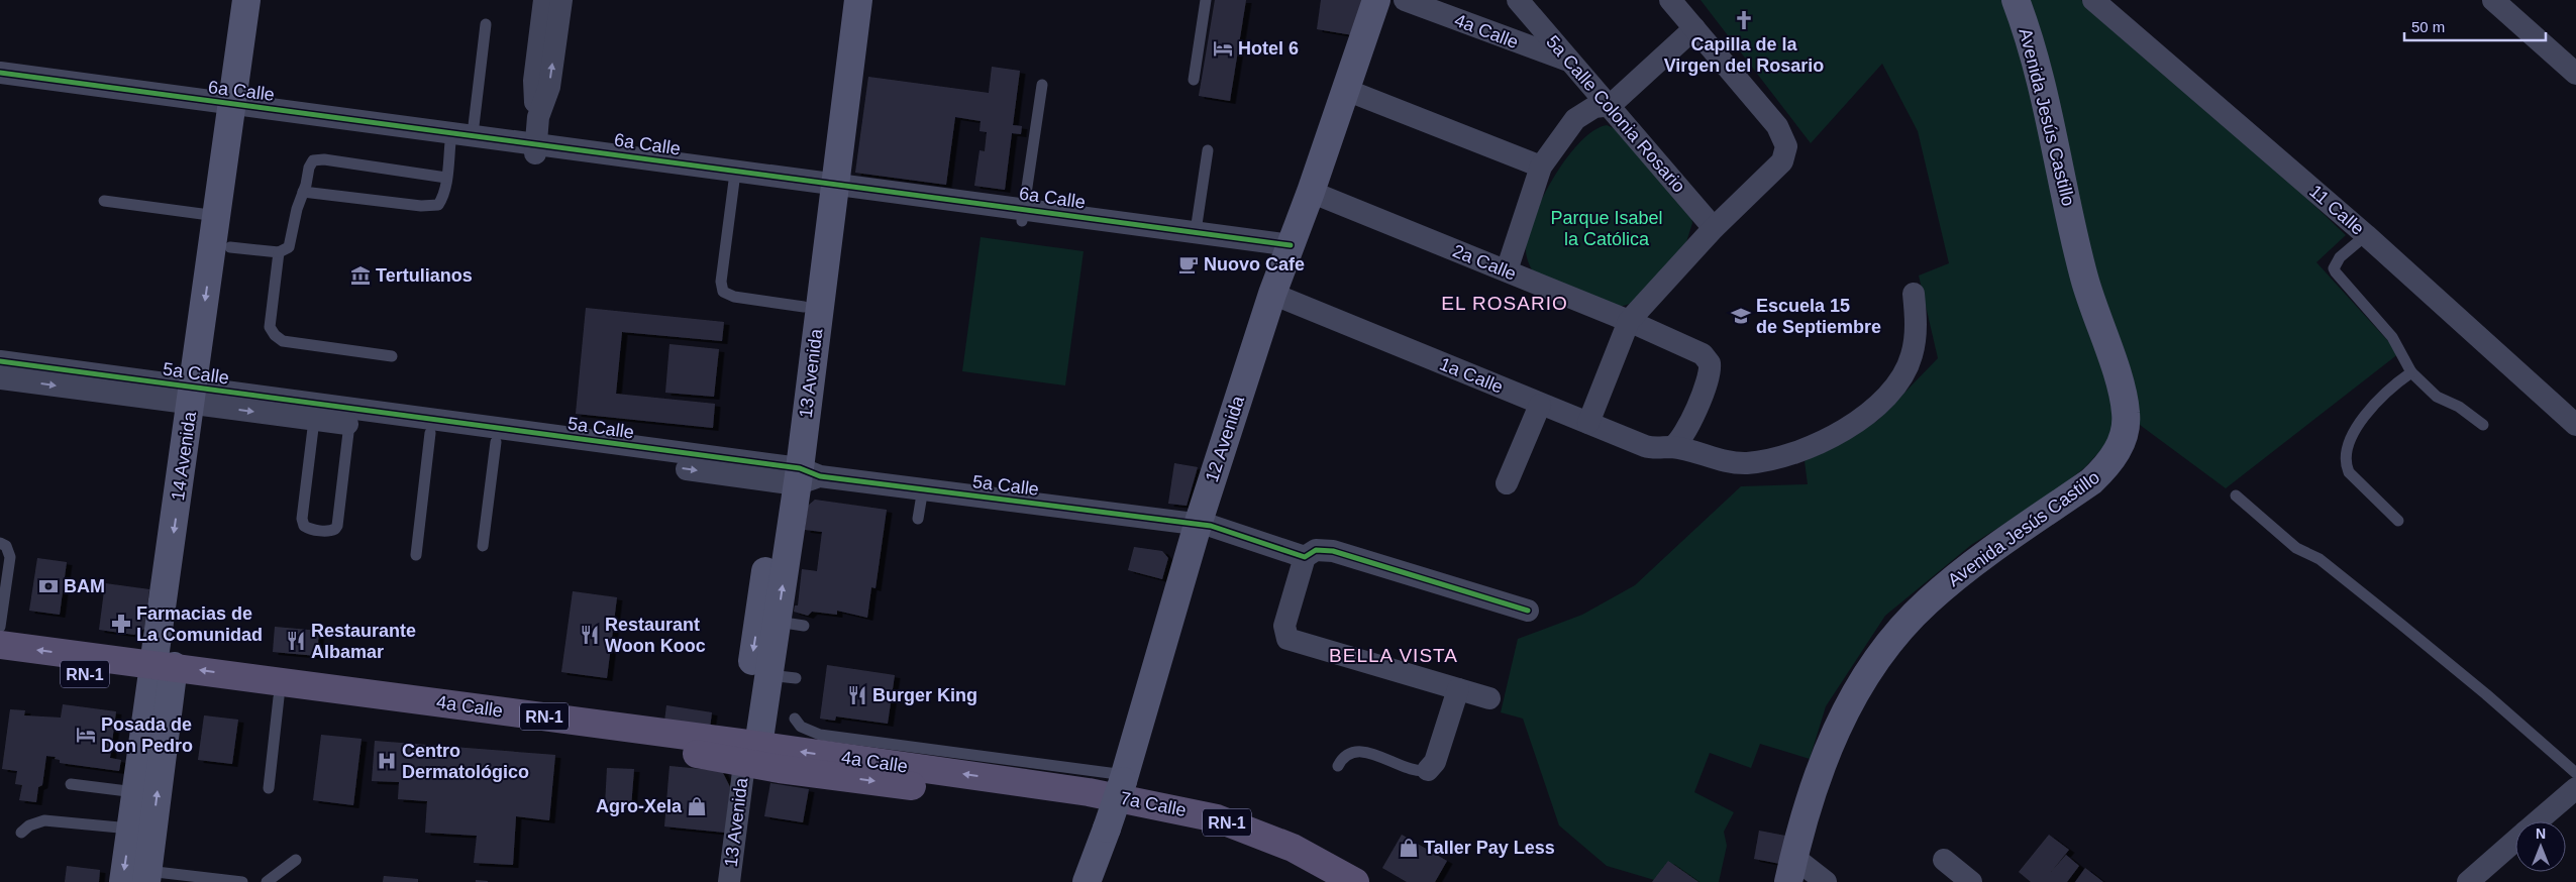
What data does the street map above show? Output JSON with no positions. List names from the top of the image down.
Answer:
{
  "streets": {
    "main road": ["4a Calle", "RN-1", "7a Calle"],
    "street": [
      "6a Calle",
      "5a Calle Colonia Rosario",
      "Avenida Jesús Castillo",
      "11 Calle",
      "2a Calle",
      "5a Calle",
      "13 Avenida",
      "1a Calle",
      "12 Avenida",
      "14 Avenida"
    ]
  },
  "crossings": [
    ["4a Calle", "5a Calle Colonia Rosario"],
    ["4a Calle", "13 Avenida"],
    ["4a Calle", "14 Avenida"],
    ["4a Calle", "7a Calle"],
    ["6a Calle", "13 Avenida"],
    ["6a Calle", "12 Avenida"],
    ["6a Calle", "14 Avenida"],
    ["2a Calle", "1a Calle"],
    ["2a Calle", "12 Avenida"],
    ["5a Calle", "13 Avenida"],
    ["5a Calle", "12 Avenida"],
    ["5a Calle", "14 Avenida"],
    ["1a Calle", "12 Avenida"]
  ],
  "one_way": ["4a Calle"],
  "districts": ["EL ROSARIO", "BELLA VISTA"],
  "parks": ["Parque Isabel la Católica"],
  "places": {
    "church": ["Capilla de la Virgen del Rosario"],
    "hotel": ["Hotel 6", "Posada de Don Pedro"],
    "cafe": ["Nuovo Cafe"],
    "museum": ["Tertulianos"],
    "school or university": ["Escuela 15 de Septiembre"],
    "bank": ["BAM"],
    "pharmacy": ["Farmacias de La Comunidad"],
    "restaurant": ["Restaurant Woon Kooc", "Restaurante Albamar", "Burger King"],
    "hospital": ["Centro Dermatológico"],
    "shop": ["Agro-Xela", "Taller Pay Less"]
  },
  "scale_bar": "50 m",
  "north": "top"
}
